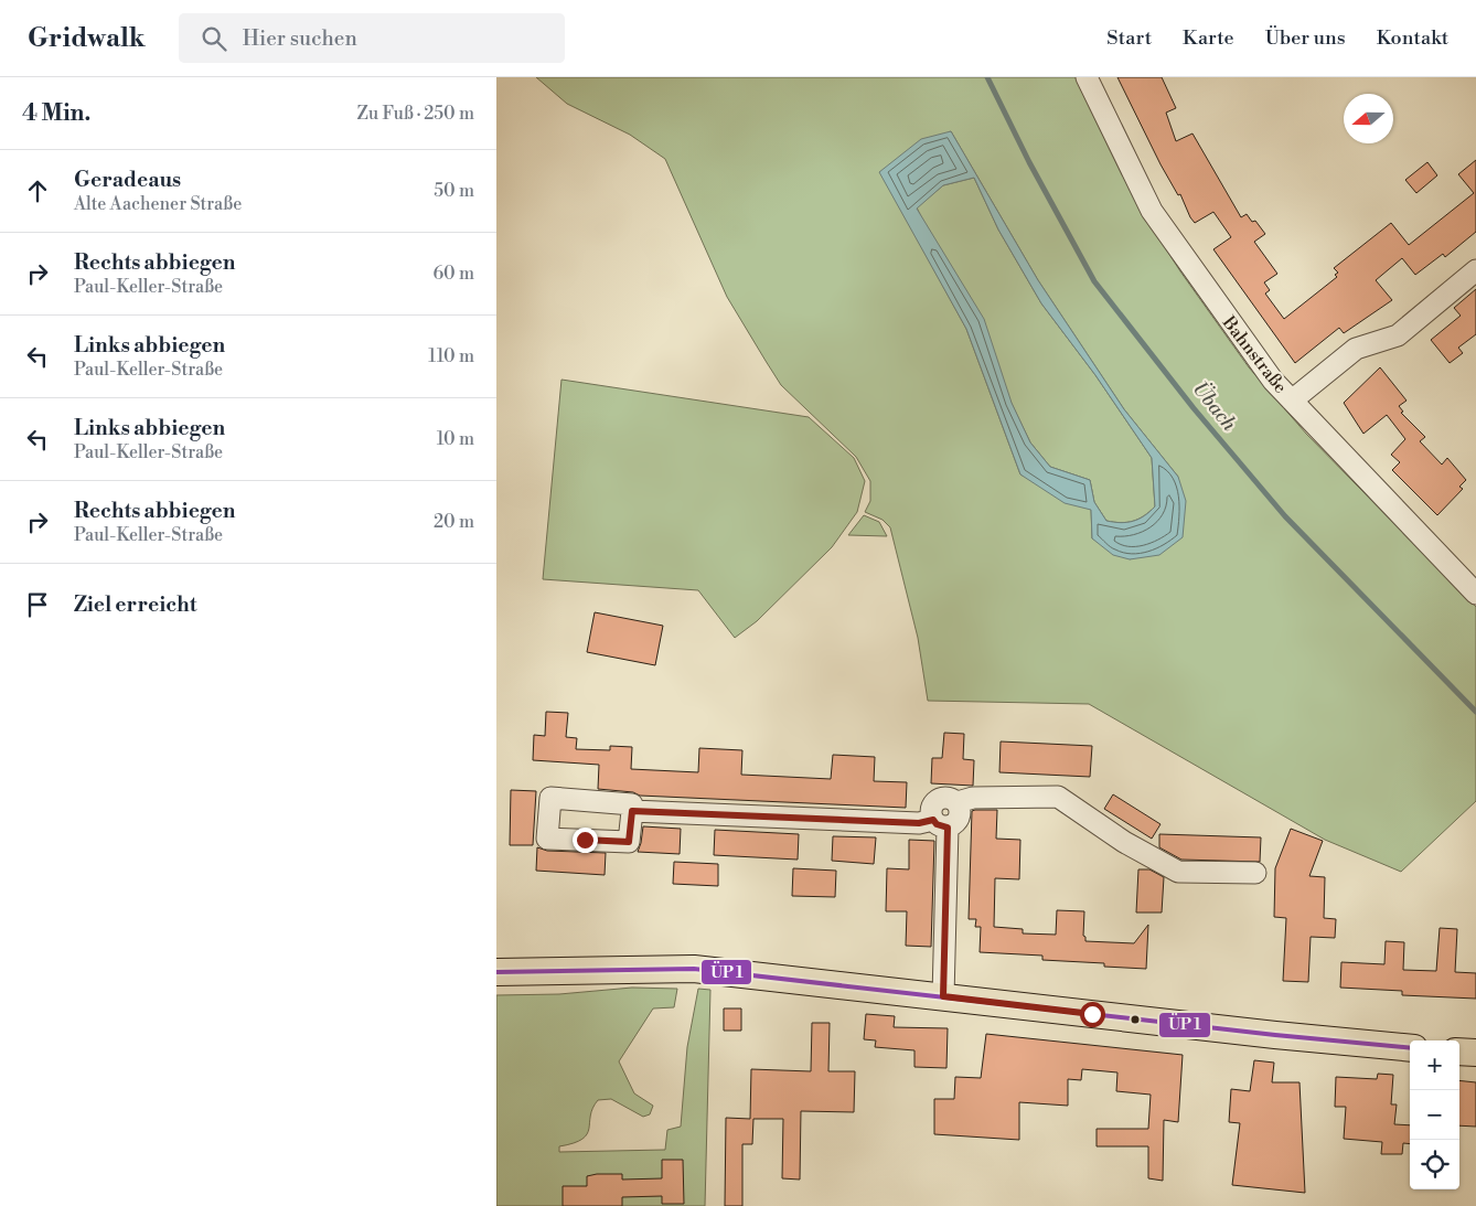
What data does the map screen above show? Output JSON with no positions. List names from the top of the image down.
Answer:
{
  "streets": {
    "street": ["Bahnstraße"]
  },
  "water": ["Übach"],
  "north": "left",
  "page": {
    "header": "Gridwalk",
    "search": "Hier suchen",
    "nav": [
      "Start",
      "Karte",
      "Über uns",
      "Kontakt"
    ],
    "heading": ["4 Min.", "Zu Fuß · 250 m"],
    "list": [
      ["Geradeaus", "Alte Aachener Straße", "50 m"],
      ["Rechts abbiegen", "Paul-Keller-Straße", "60 m"],
      ["Links abbiegen", "Paul-Keller-Straße", "110 m"],
      ["Links abbiegen", "Paul-Keller-Straße", "10 m"],
      ["Rechts abbiegen", "Paul-Keller-Straße", "20 m"],
      "Ziel erreicht"
    ],
    "map_buttons": ["+", "−"]
  }
}
